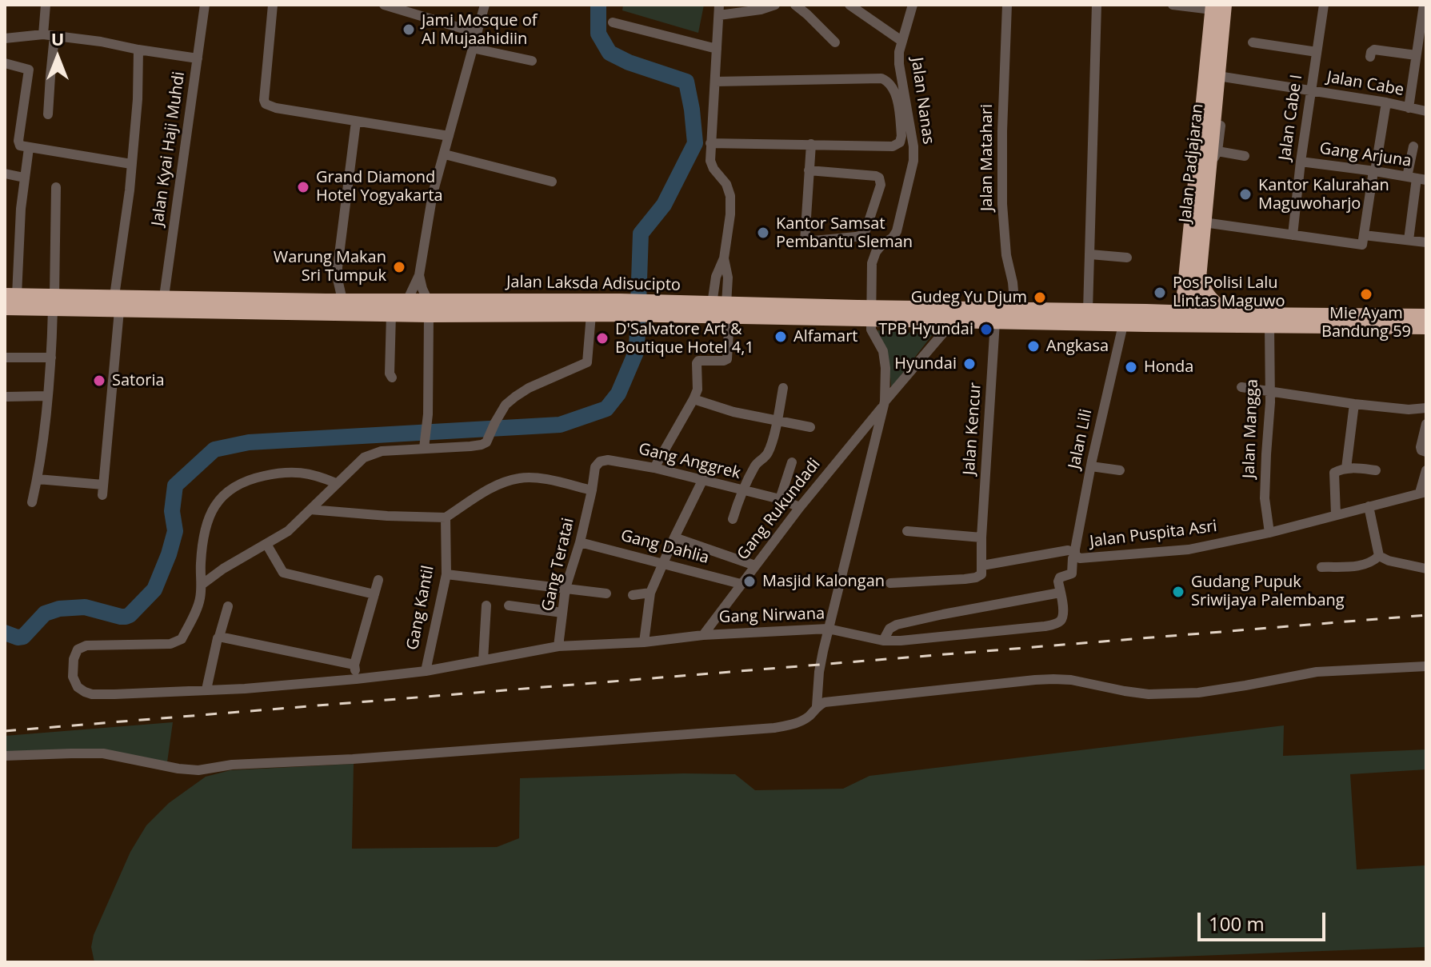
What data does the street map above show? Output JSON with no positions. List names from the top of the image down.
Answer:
{
  "streets": {
    "highway": ["Jalan Padjajaran", "Jalan Laksda Adisucipto"],
    "street": [
      "Jalan Cabe",
      "Jalan Nanas",
      "Jalan Cabe I",
      "Jalan Kyai Haji Muhdi",
      "Gang Arjuna",
      "Jalan Matahari",
      "Jalan Kencur",
      "Jalan Mangga",
      "Jalan Lili",
      "Gang Anggrek",
      "Gang Rukundadi",
      "Jalan Puspita Asri",
      "Gang Dahlia",
      "Gang Teratai",
      "Gang Kantil",
      "Gang Nirwana"
    ]
  },
  "crossings": [
    ["Jalan Cabe", "Jalan Cabe I"],
    ["Jalan Nanas", "Jalan Laksda Adisucipto"],
    ["Jalan Cabe I", "Gang Arjuna"],
    ["Jalan Kyai Haji Muhdi", "Jalan Laksda Adisucipto"],
    ["Jalan Matahari", "Jalan Laksda Adisucipto"],
    ["Jalan Padjajaran", "Jalan Laksda Adisucipto"],
    ["Jalan Laksda Adisucipto", "Jalan Kencur"],
    ["Jalan Laksda Adisucipto", "Jalan Lili"],
    ["Jalan Laksda Adisucipto", "Gang Rukundadi"],
    ["Jalan Kencur", "Jalan Puspita Asri"],
    ["Jalan Mangga", "Jalan Puspita Asri"],
    ["Jalan Lili", "Jalan Puspita Asri"],
    ["Jalan Lili", "Gang Nirwana"],
    ["Gang Anggrek", "Gang Rukundadi"],
    ["Gang Anggrek", "Gang Teratai"],
    ["Gang Rukundadi", "Gang Dahlia"],
    ["Gang Rukundadi", "Gang Nirwana"],
    ["Jalan Puspita Asri", "Gang Nirwana"],
    ["Gang Dahlia", "Gang Teratai"],
    ["Gang Teratai", "Gang Nirwana"],
    ["Gang Kantil", "Gang Nirwana"]
  ],
  "places": [
    "Jami Mosque of Al Mujaahidiin",
    "Grand Diamond Hotel Yogyakarta",
    "Kantor Kalurahan Maguwoharjo",
    "Kantor Samsat Pembantu Sleman",
    "Warung Makan Sri Tumpuk",
    "Pos Polisi Lalu Lintas Maguwo",
    "Mie Ayam Bandung 59",
    "Gudeg Yu Djum",
    "TPB Hyundai",
    "Alfamart",
    "D'Salvatore Art & Boutique Hotel 4,1",
    "Angkasa",
    "Hyundai",
    "Honda",
    "Satoria",
    "Masjid Kalongan",
    "Gudang Pupuk Sriwijaya Palembang"
  ],
  "scale_bar": "100 m",
  "north": "top"
}
